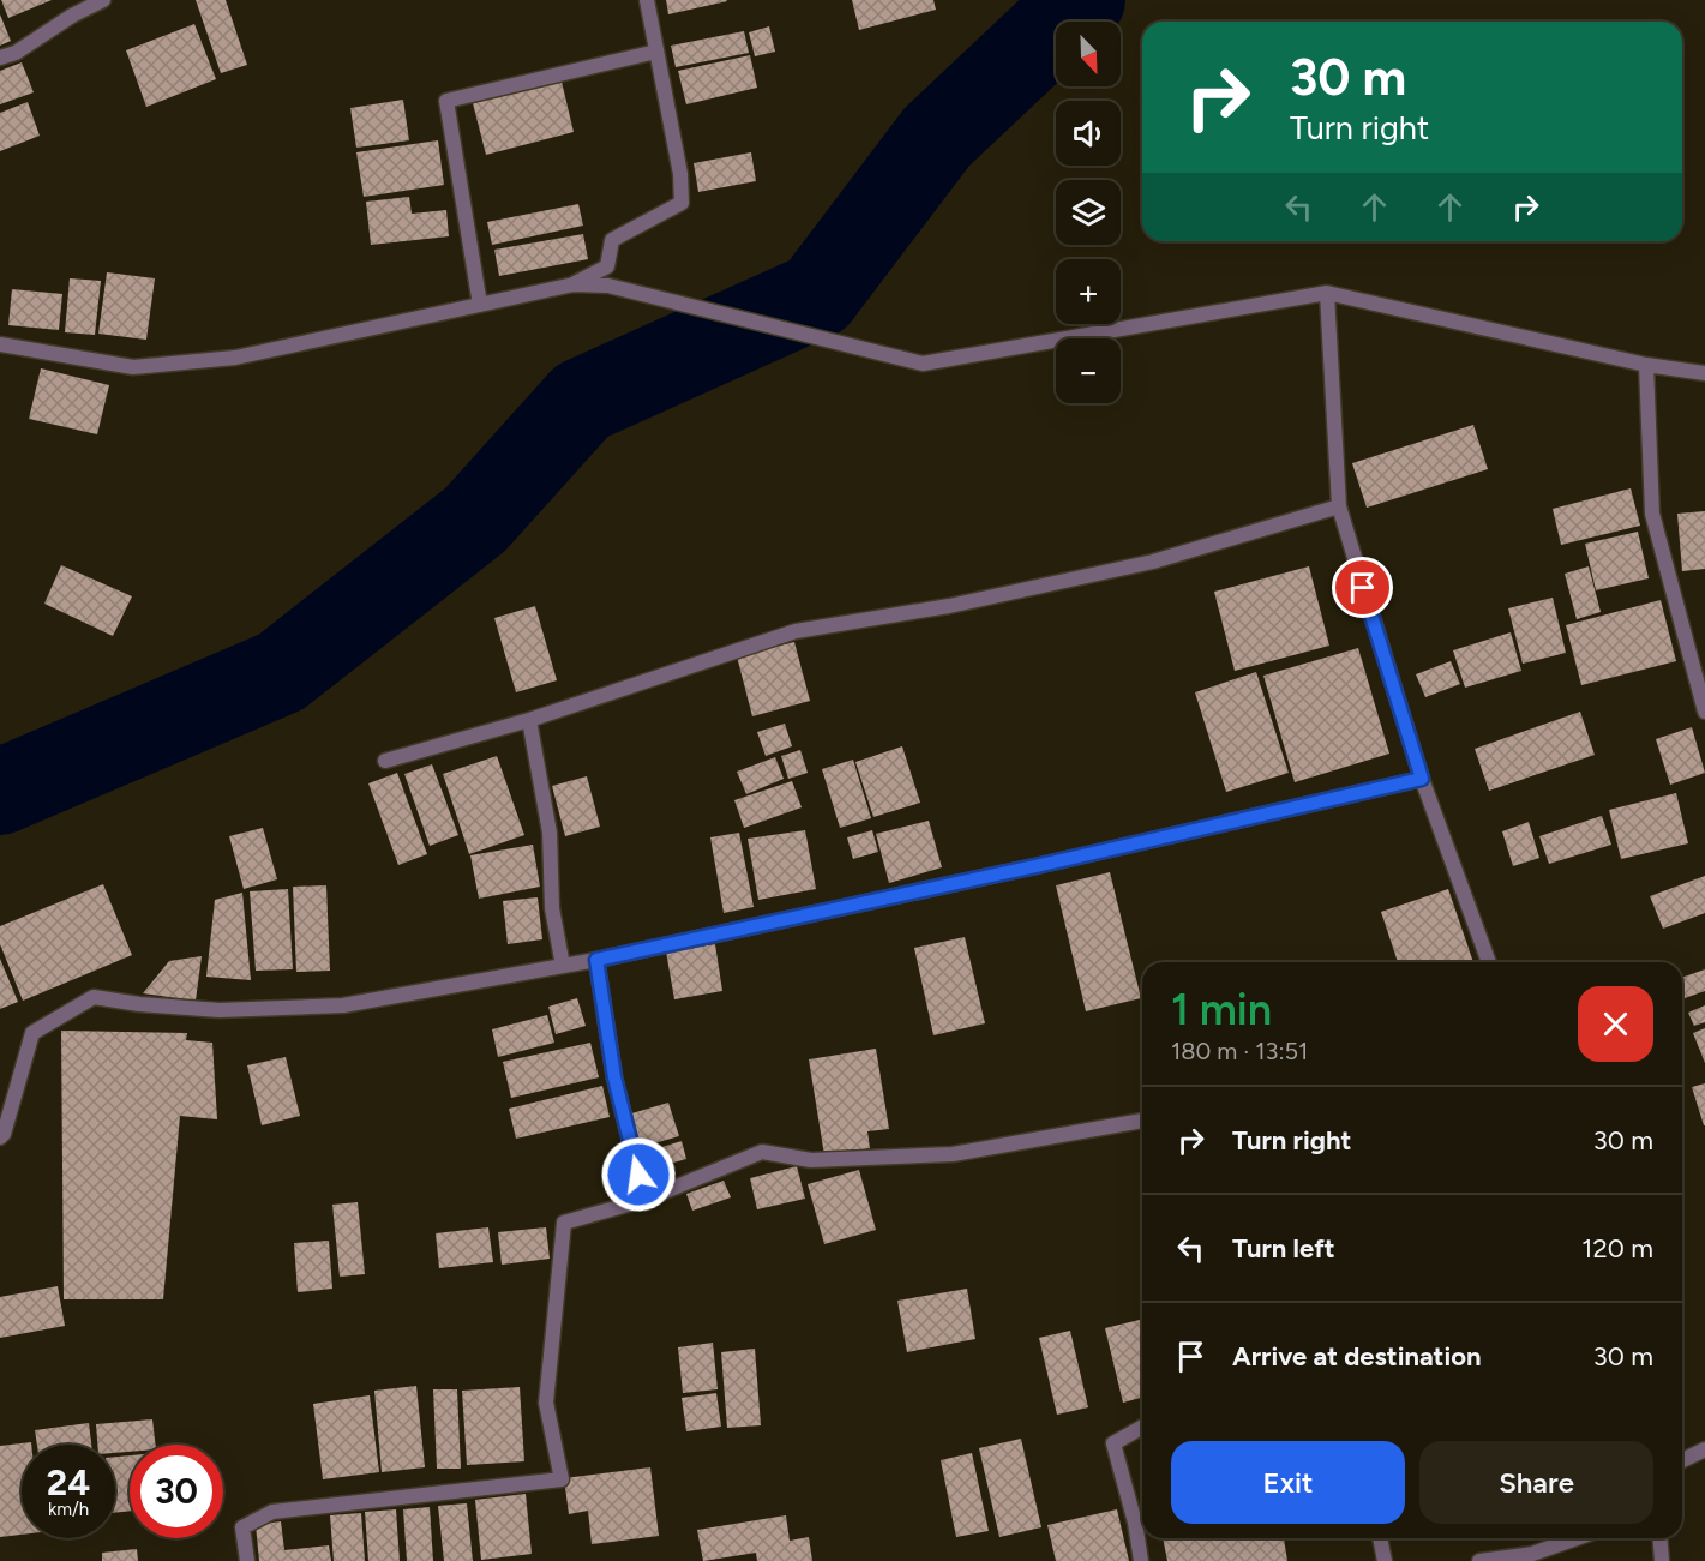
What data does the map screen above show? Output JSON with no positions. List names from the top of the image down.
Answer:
{
  "north": "bottom right",
  "page": {
    "map_buttons": ["+", "−"],
    "turn": ["30 m", "Turn right"],
    "heading": ["1 min", "180 m · 13:51"],
    "list": [
      {
        "name": "Turn right",
        "value": "30 m"
      },
      {
        "name": "Turn left",
        "value": "120 m"
      },
      {
        "name": "Arrive at destination",
        "value": "30 m"
      }
    ],
    "buttons": ["Exit", "Share"],
    "speed": "24 km/h",
    "limit": "30"
  }
}
